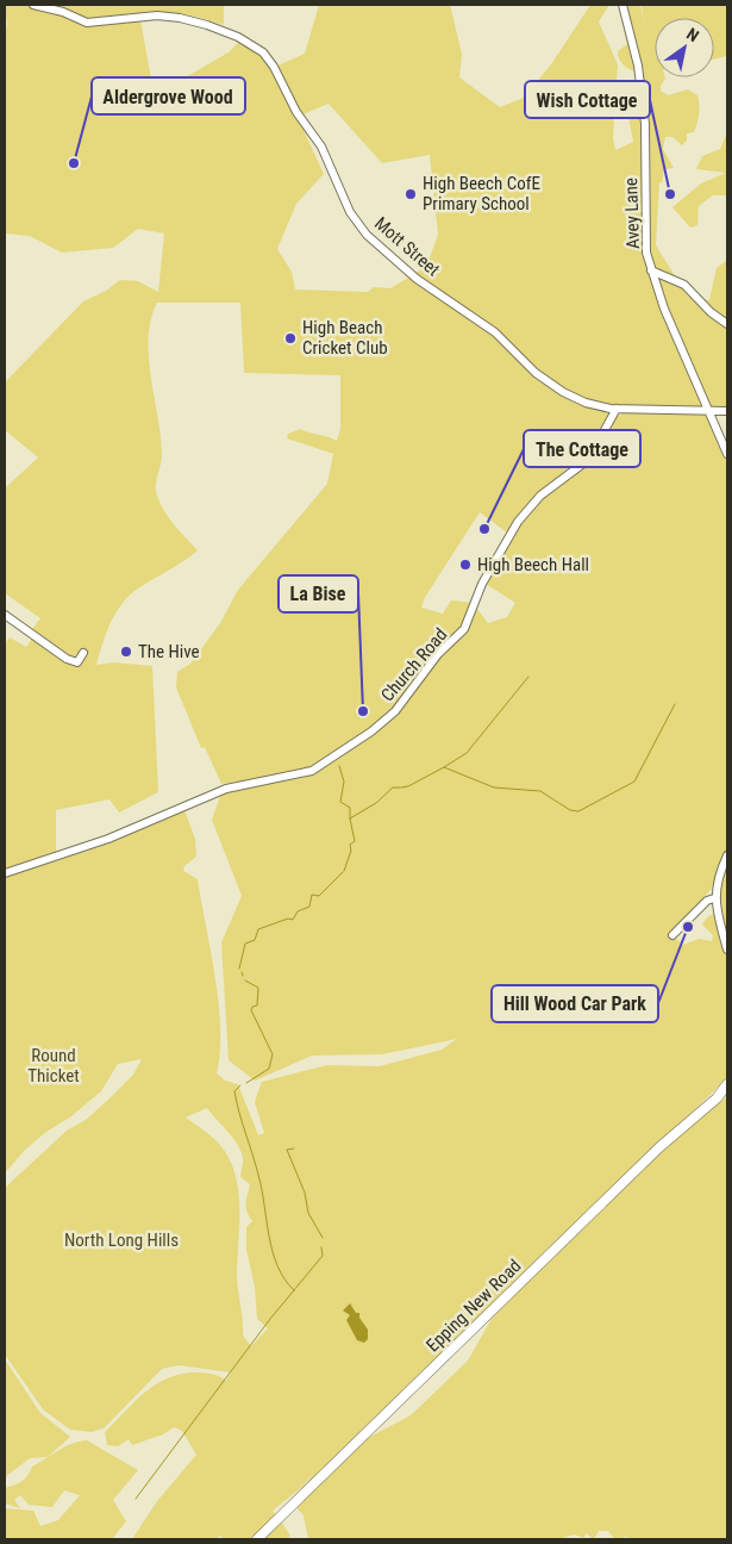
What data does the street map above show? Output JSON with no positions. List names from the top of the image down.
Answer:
{
  "streets": {
    "main road": ["Epping New Road"],
    "street": ["Avey Lane", "Mott Street", "Church Road"]
  },
  "crossings": [
    ["Avey Lane", "Mott Street"],
    ["Mott Street", "Church Road"]
  ],
  "parks": ["Round Thicket", "North Long Hills"],
  "places": [
    "Aldergrove Wood",
    "High Beech CofE Primary School",
    "Wish Cottage",
    "High Beach Cricket Club",
    "The Cottage",
    "High Beech Hall",
    "The Hive",
    "La Bise",
    "Hill Wood Car Park"
  ],
  "north": "top right"
}
